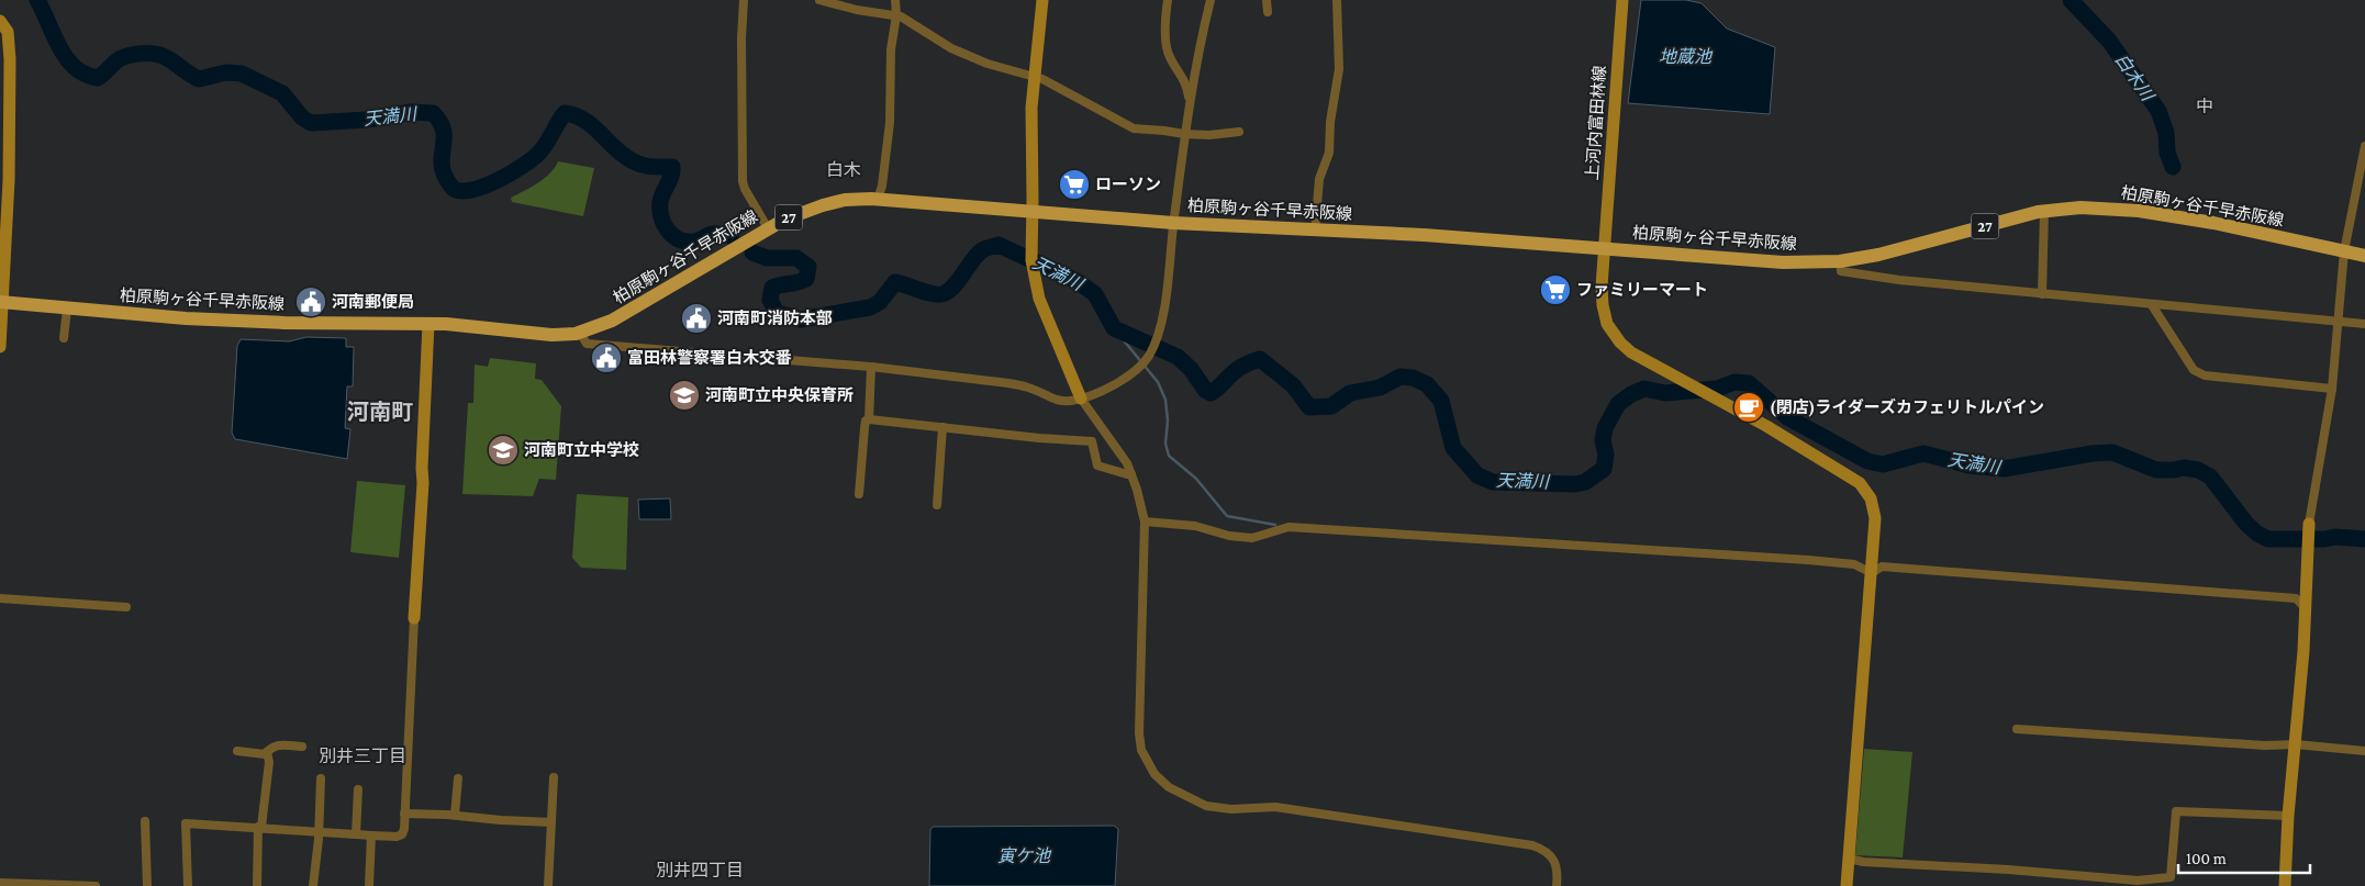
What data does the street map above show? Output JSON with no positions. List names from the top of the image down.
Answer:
{
  "streets": {
    "main road": ["柏原駒ヶ谷千早赤阪線", "27"],
    "street": ["上河内富田林線"]
  },
  "crossings": [
    ["上河内富田林線", "柏原駒ヶ谷千早赤阪線"]
  ],
  "districts": [
    "中",
    "白木",
    "河南町",
    "別井三丁目",
    "別井四丁目"
  ],
  "water": [
    "地蔵池",
    "白木川",
    "天満川",
    "寅ケ池"
  ],
  "places": {
    "supermarket": ["ローソン", "ファミリーマート"],
    "public building": ["河南郵便局", "河南町消防本部", "富田林警察署白木交番"],
    "school or university": ["河南町立中央保育所", "河南町立中学校"],
    "cafe": ["(閉店)ライダーズカフェリトルパイン"]
  },
  "scale_bar": "100 m"
}
